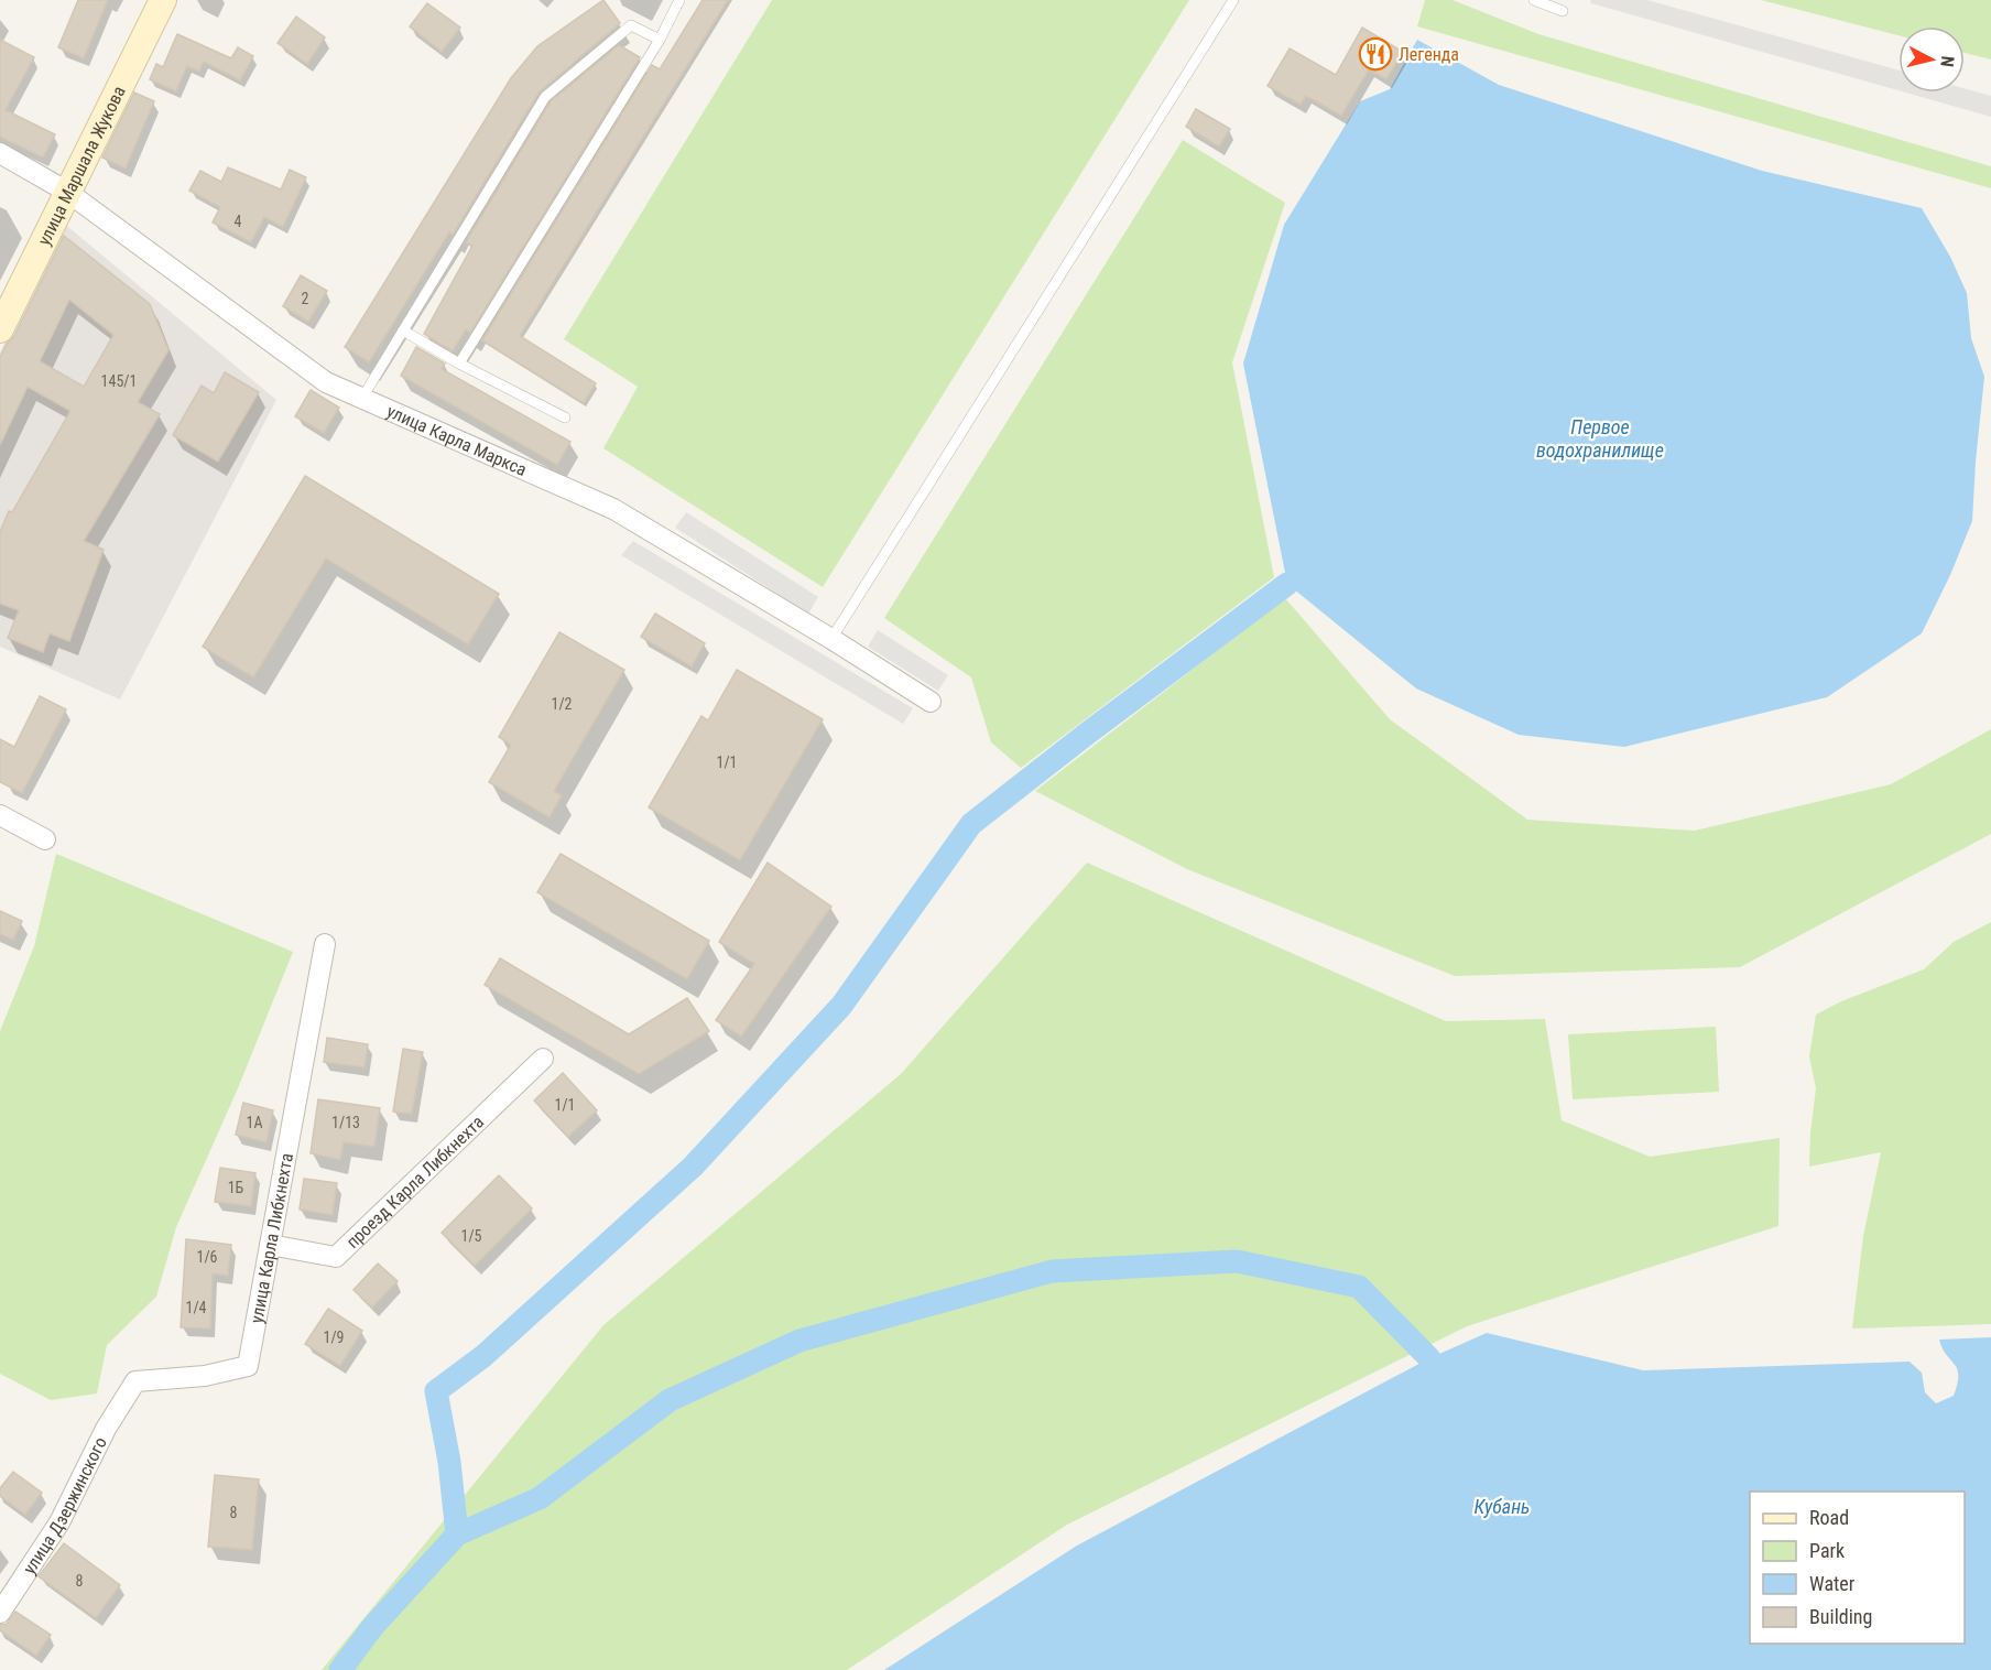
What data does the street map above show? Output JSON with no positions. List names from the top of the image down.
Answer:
{
  "streets": {
    "main road": ["улица Маршала Жукова"],
    "street": [
      "улица Карла Маркса",
      "проезд Карла Либкнехта",
      "улица Карла Либкнехта",
      "улица Дзержинского"
    ]
  },
  "crossings": [
    ["улица Маршала Жукова", "улица Карла Маркса"],
    ["проезд Карла Либкнехта", "улица Карла Либкнехта"],
    ["улица Карла Либкнехта", "улица Дзержинского"]
  ],
  "water": ["Первое водохранилище", "Кубань"],
  "places": {
    "restaurant": ["Легенда"]
  },
  "house_numbers": [
    "4",
    "2",
    "145/1",
    "1/2",
    "1/1",
    "1/1",
    "1А",
    "1/13",
    "1Б",
    "1/5",
    "1/6",
    "1/4",
    "1/9",
    "8",
    "8"
  ],
  "legend": [
    "Road",
    "Park",
    "Water",
    "Building"
  ],
  "north": "right"
}
